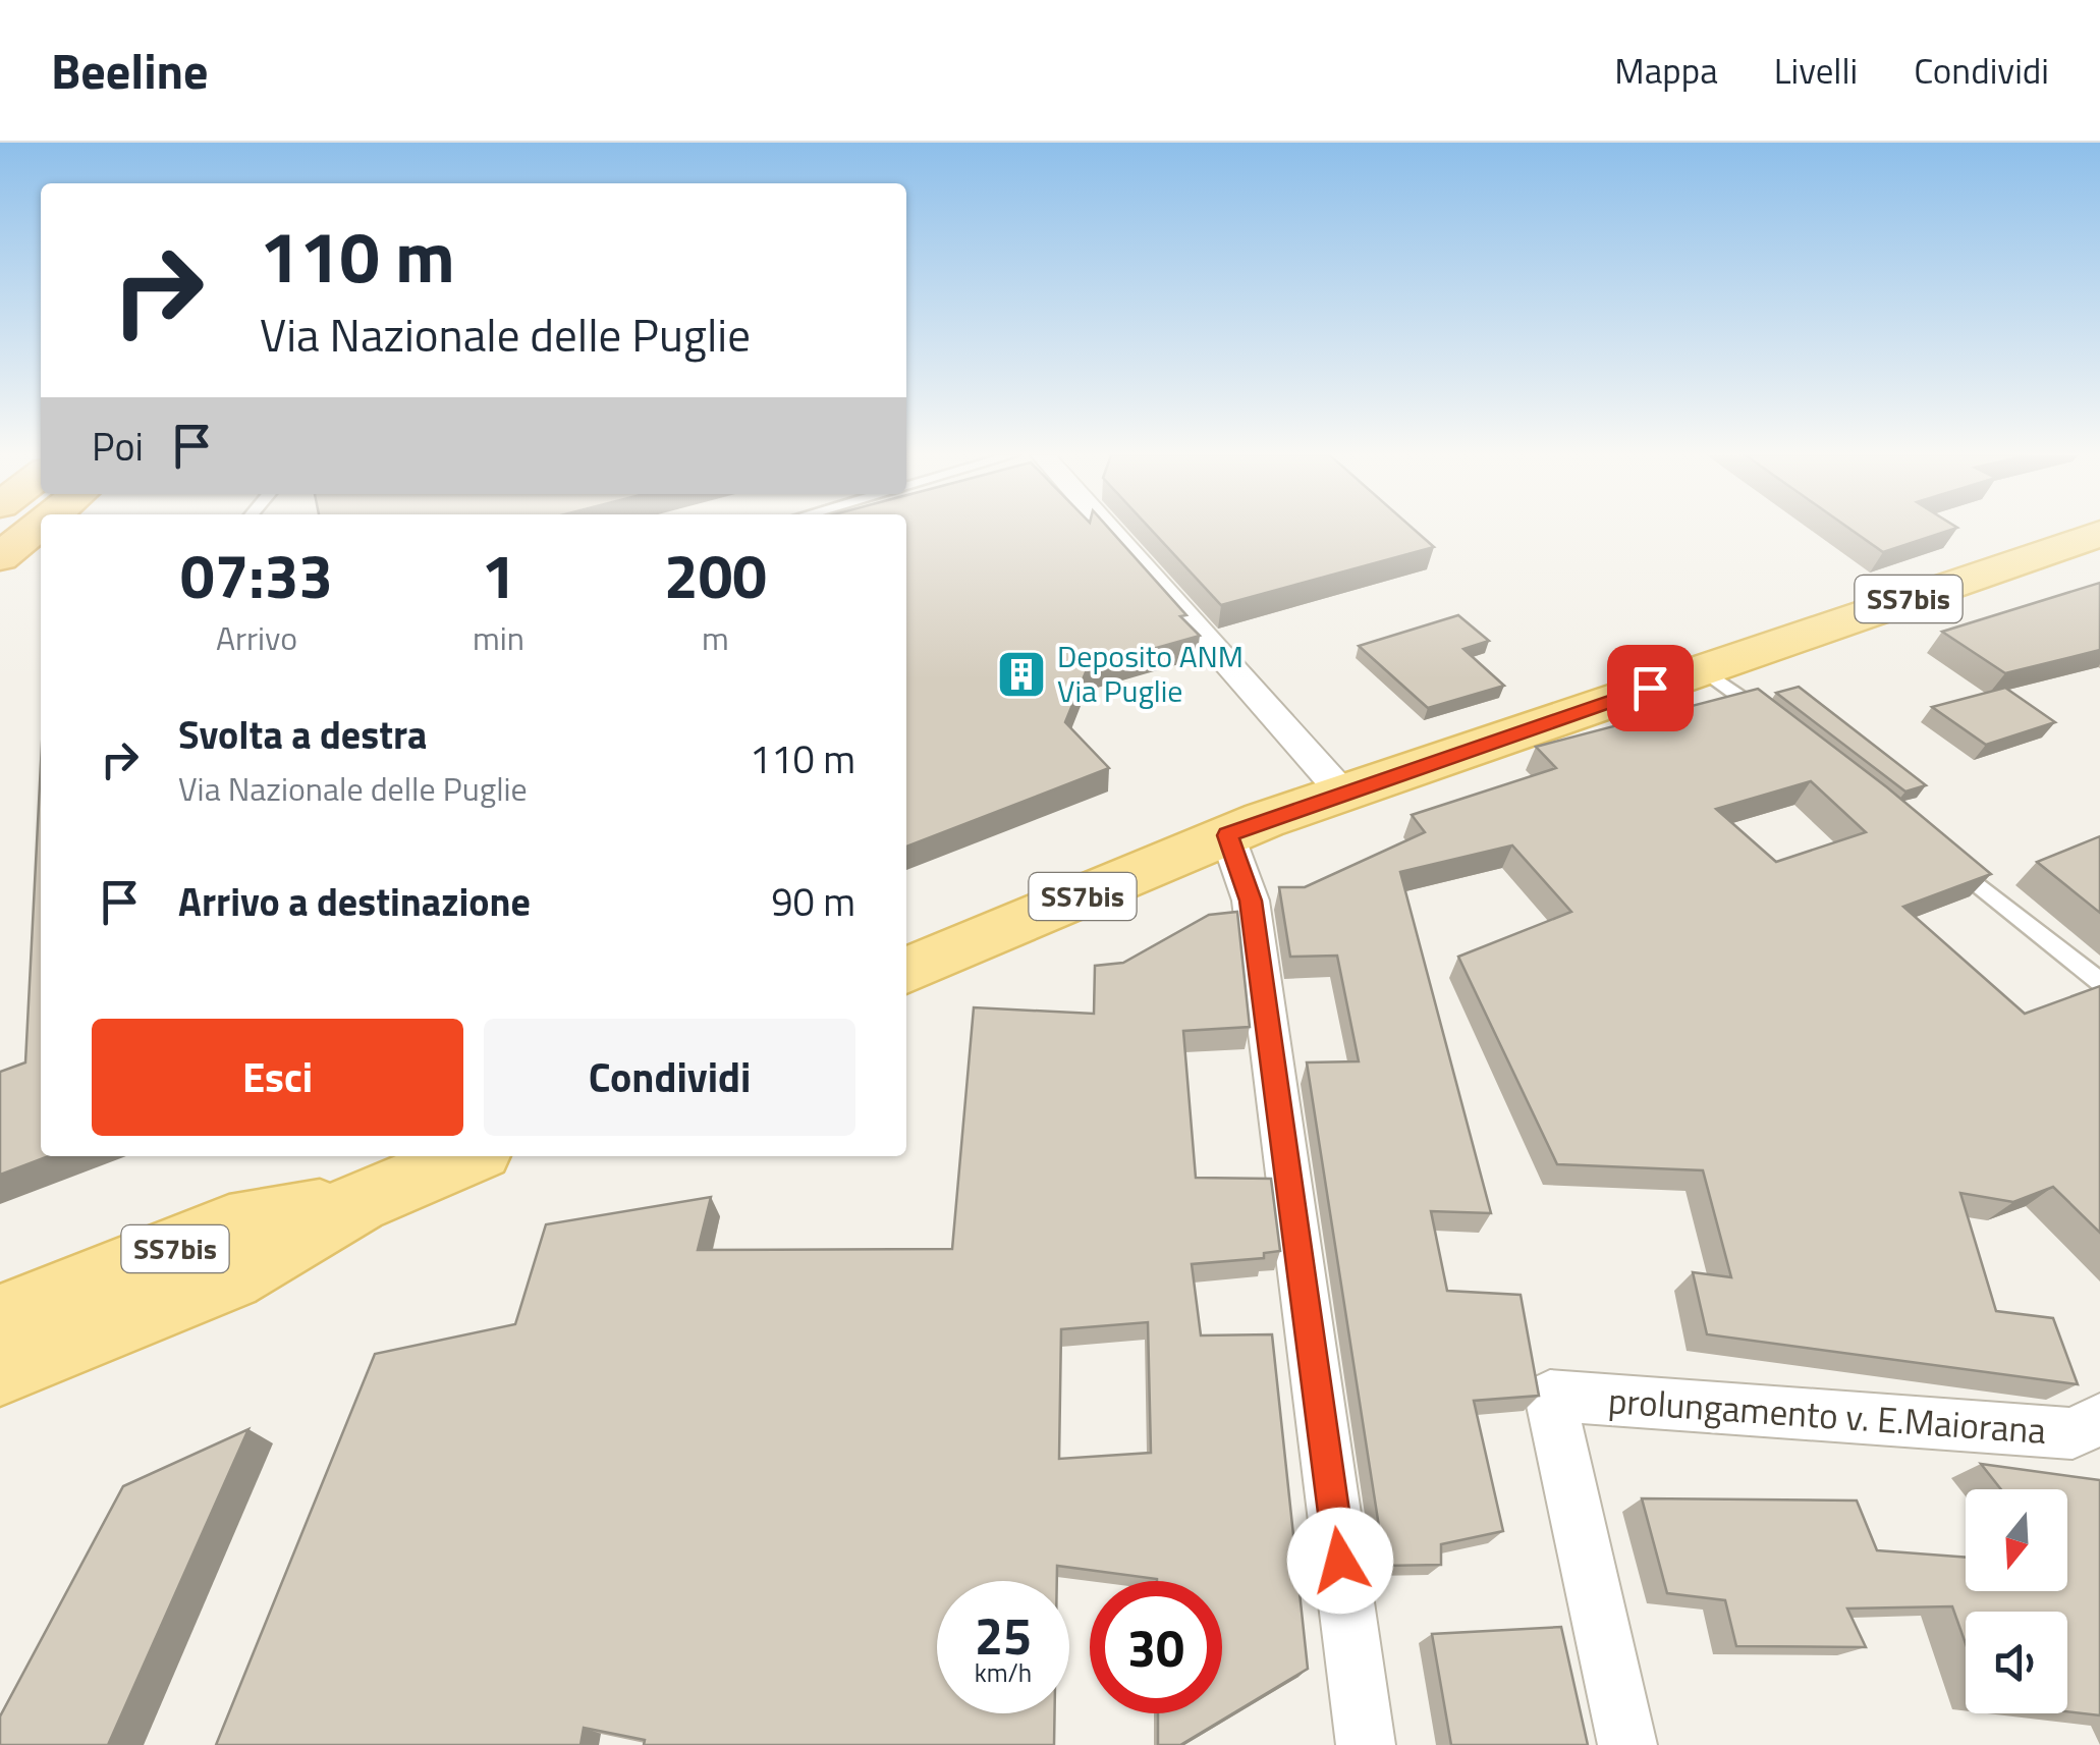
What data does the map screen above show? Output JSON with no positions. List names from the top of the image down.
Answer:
{
  "streets": {
    "main road": ["SS7bis"],
    "street": ["prolungamento v. E.Maiorana"]
  },
  "places": {
    "building": ["Deposito ANM Via Puglie"]
  },
  "north": "bottom",
  "page": {
    "header": "Beeline",
    "nav": ["Mappa", "Livelli", "Condividi"],
    "turn": ["110 m", "Via Nazionale delle Puglie"],
    "then": "Poi",
    "eta": [
      "07:33",
      "Arrivo",
      "1",
      "min",
      "200",
      "m"
    ],
    "list": [
      {
        "name": "Svolta a destra",
        "note": "Via Nazionale delle Puglie",
        "value": "110 m"
      },
      {
        "name": "Arrivo a destinazione",
        "value": "90 m"
      }
    ],
    "buttons": ["Esci", "Condividi"],
    "speed": "25 km/h",
    "limit": "30"
  }
}
